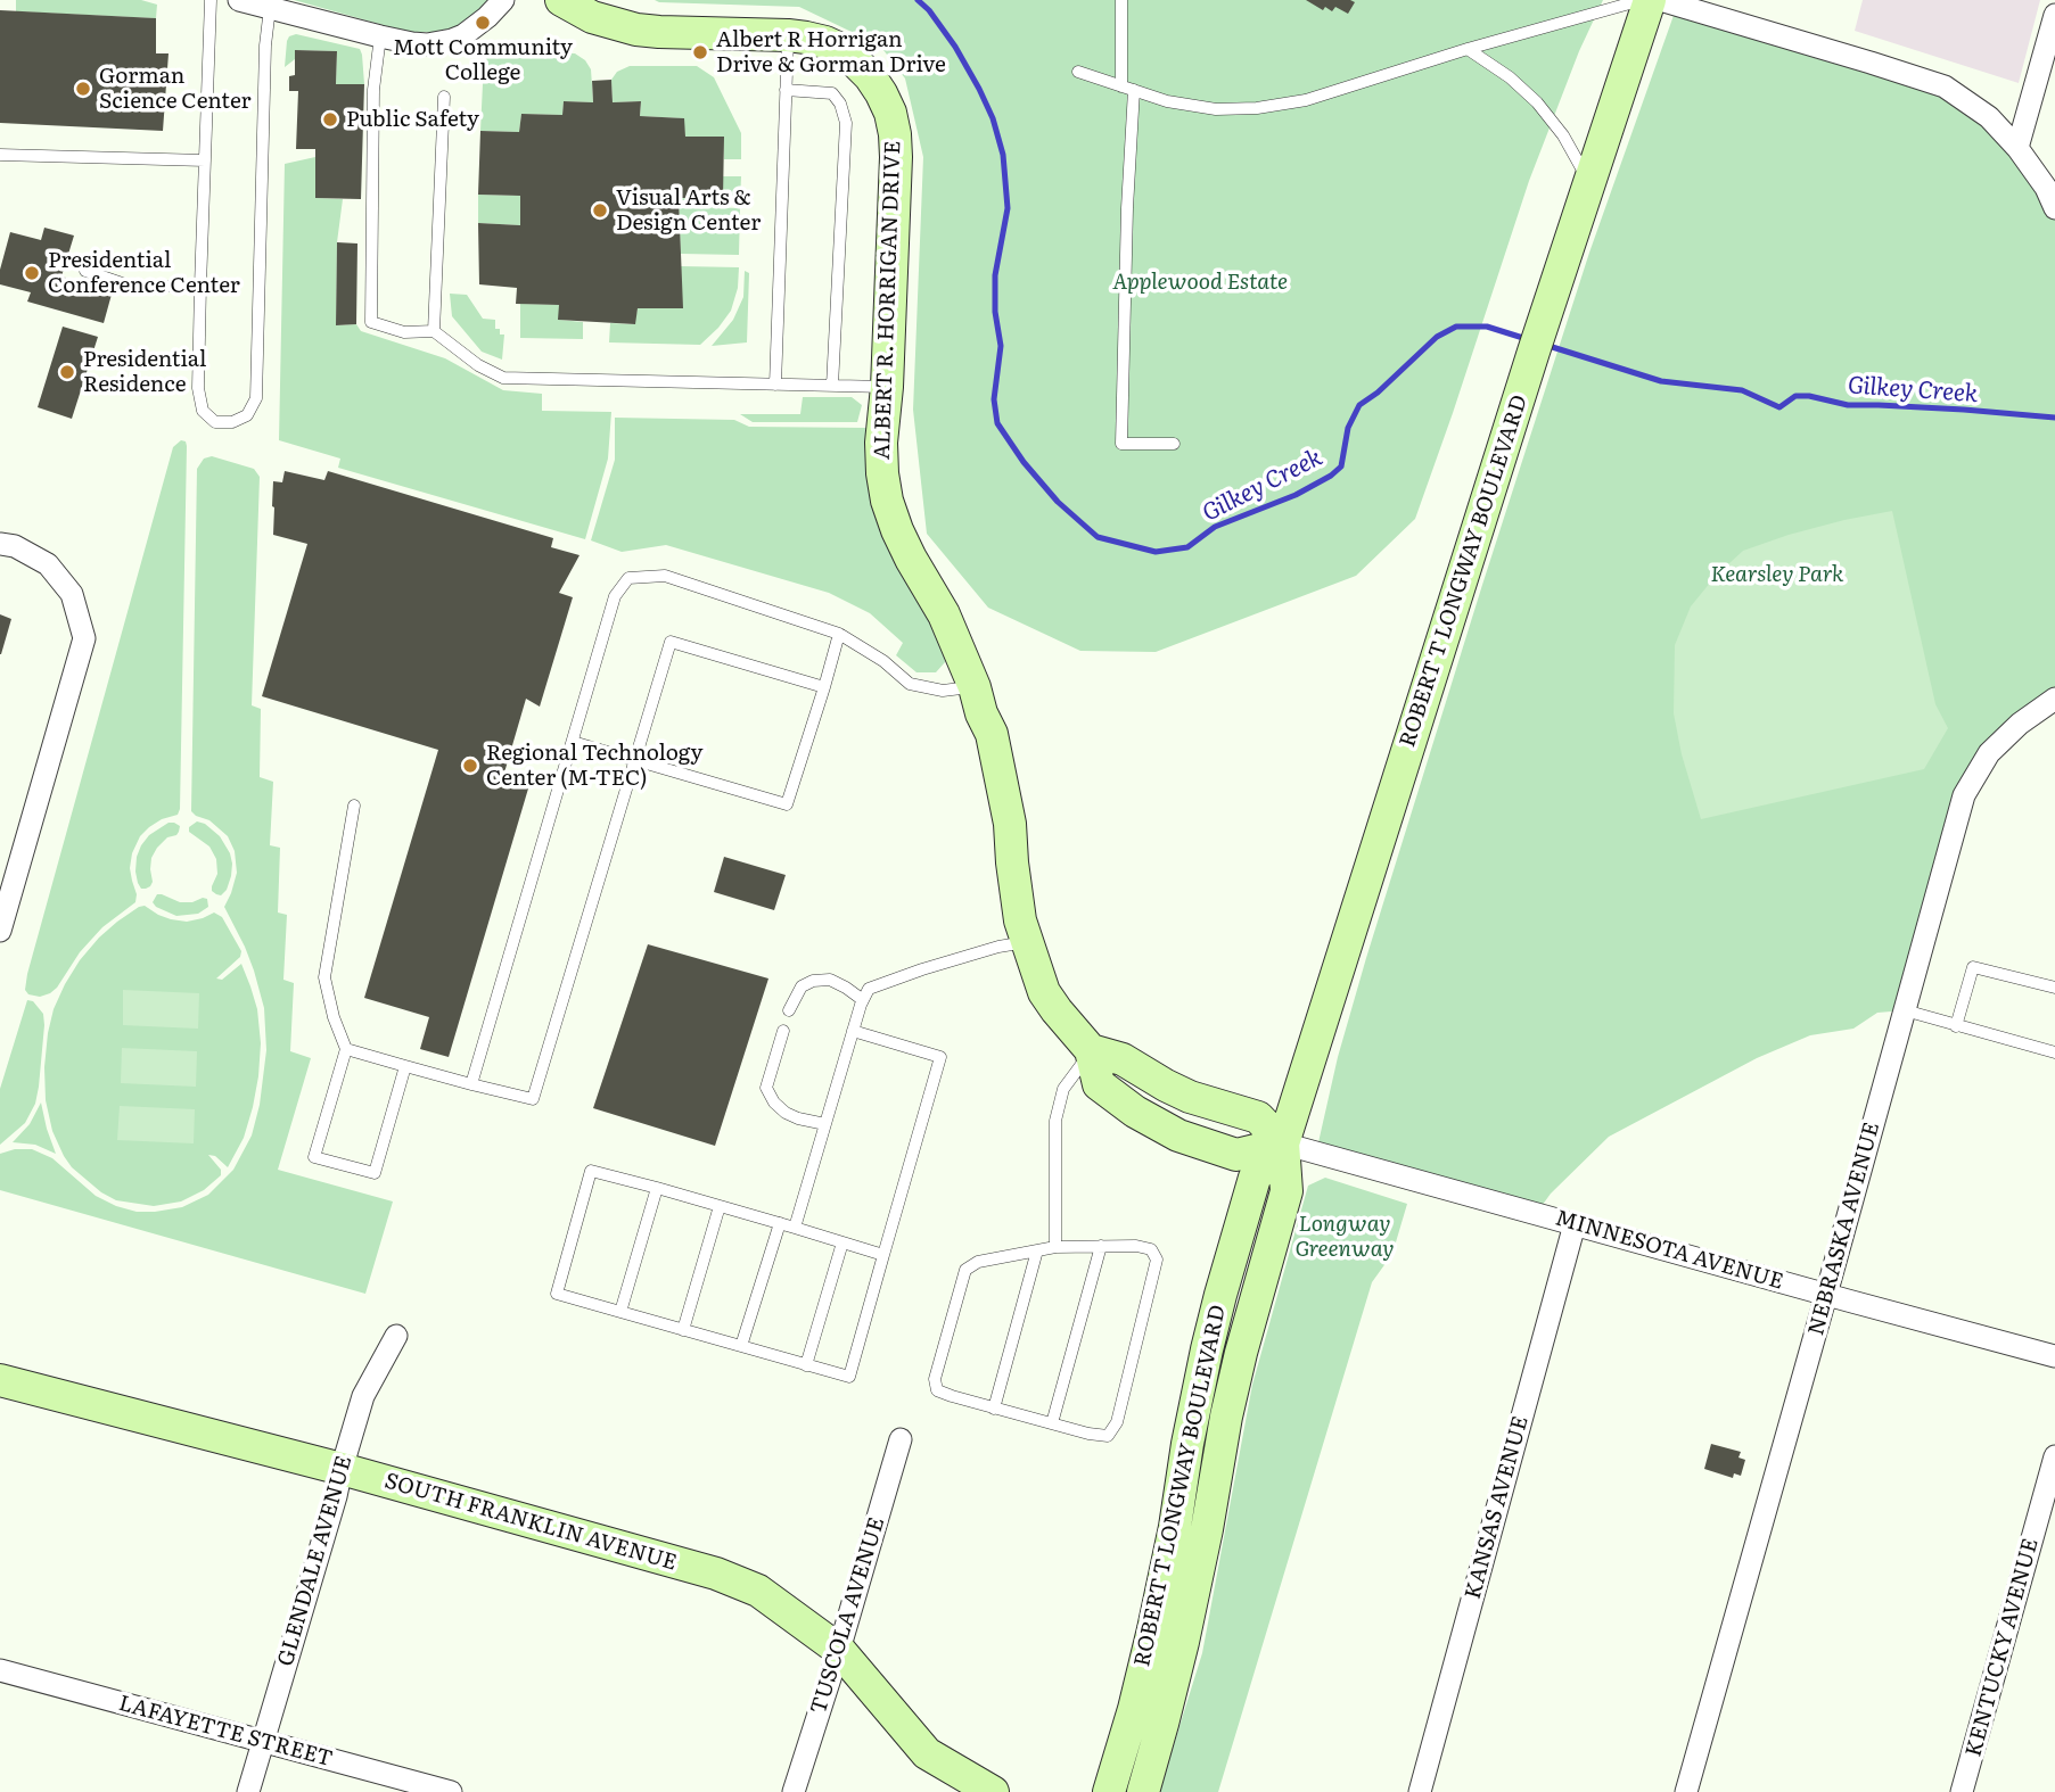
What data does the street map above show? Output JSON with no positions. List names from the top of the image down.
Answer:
{
  "streets": {
    "street": [
      "ALBERT R. HORRIGAN DRIVE",
      "ROBERT T LONGWAY BOULEVARD",
      "NEBRASKA AVENUE",
      "MINNESOTA AVENUE",
      "KANSAS AVENUE",
      "SOUTH FRANKLIN AVENUE",
      "GLENDALE AVENUE",
      "TUSCOLA AVENUE",
      "KENTUCKY AVENUE",
      "LAFAYETTE STREET"
    ]
  },
  "crossings": [
    ["ALBERT R. HORRIGAN DRIVE", "ROBERT T LONGWAY BOULEVARD"],
    ["ALBERT R. HORRIGAN DRIVE", "MINNESOTA AVENUE"],
    ["ROBERT T LONGWAY BOULEVARD", "MINNESOTA AVENUE"],
    ["NEBRASKA AVENUE", "MINNESOTA AVENUE"],
    ["MINNESOTA AVENUE", "KANSAS AVENUE"],
    ["SOUTH FRANKLIN AVENUE", "GLENDALE AVENUE"],
    ["SOUTH FRANKLIN AVENUE", "TUSCOLA AVENUE"],
    ["GLENDALE AVENUE", "LAFAYETTE STREET"]
  ],
  "water": ["Gilkey Creek"],
  "parks": ["Applewood Estate", "Kearsley Park", "Longway Greenway"],
  "places": [
    "Mott Community College",
    "Albert R Horrigan Drive & Gorman Drive",
    "Gorman Science Center",
    "Public Safety",
    "Visual Arts & Design Center",
    "Presidential Conference Center",
    "Presidential Residence",
    "Regional Technology Center (M-TEC)"
  ]
}
